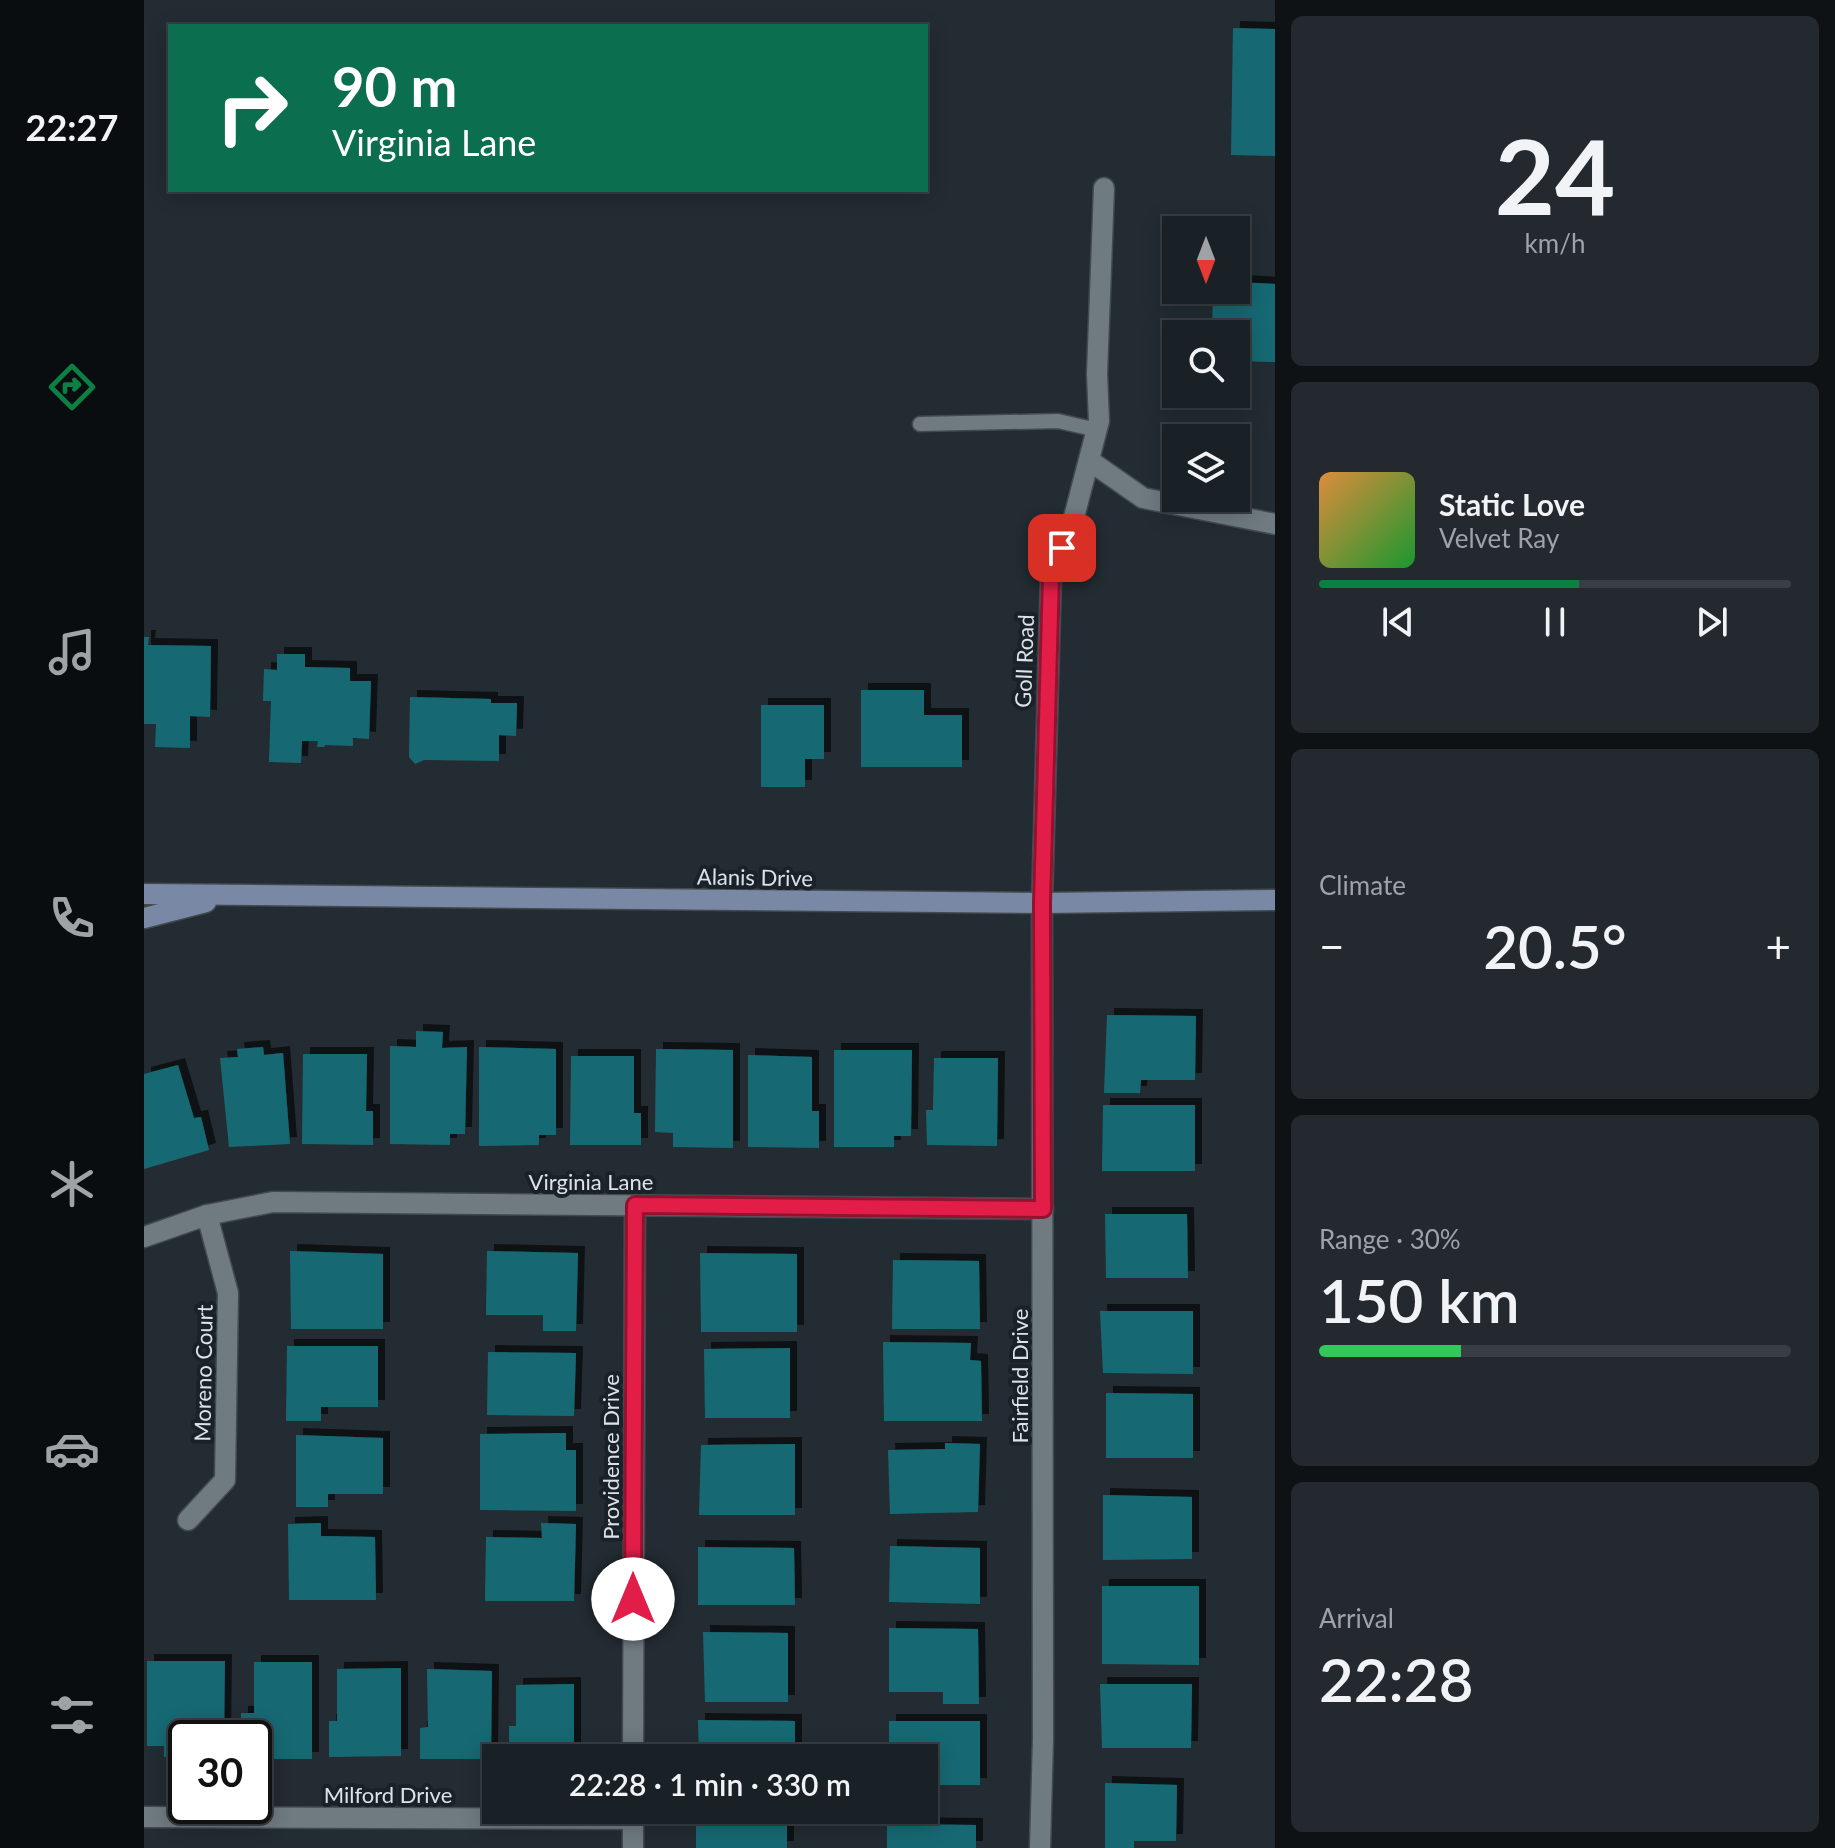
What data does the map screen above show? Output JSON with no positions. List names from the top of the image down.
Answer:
{
  "streets": {
    "main road": ["Alanis Drive"],
    "street": [
      "Goll Road",
      "Virginia Lane",
      "Moreno Court",
      "Fairfield Drive",
      "Providence Drive",
      "Milford Drive"
    ]
  },
  "crossings": [
    ["Goll Road", "Alanis Drive"],
    ["Goll Road", "Fairfield Drive"],
    ["Alanis Drive", "Fairfield Drive"],
    ["Virginia Lane", "Moreno Court"],
    ["Virginia Lane", "Fairfield Drive"],
    ["Virginia Lane", "Providence Drive"]
  ],
  "north": "bottom",
  "page": {
    "tabs": "22:27",
    "tile": [
      ["24", "km/h"],
      "Climate",
      ["Range · 30%", "150 km"],
      ["Arrival", "22:28"]
    ],
    "turn": ["90 m", "Virginia Lane"],
    "song": ["Static Love", "Velvet Ray"],
    "heat": ["−", "20.5°", "+"],
    "limit": "30",
    "trip": "22:28 · 1 min · 330 m"
  }
}
